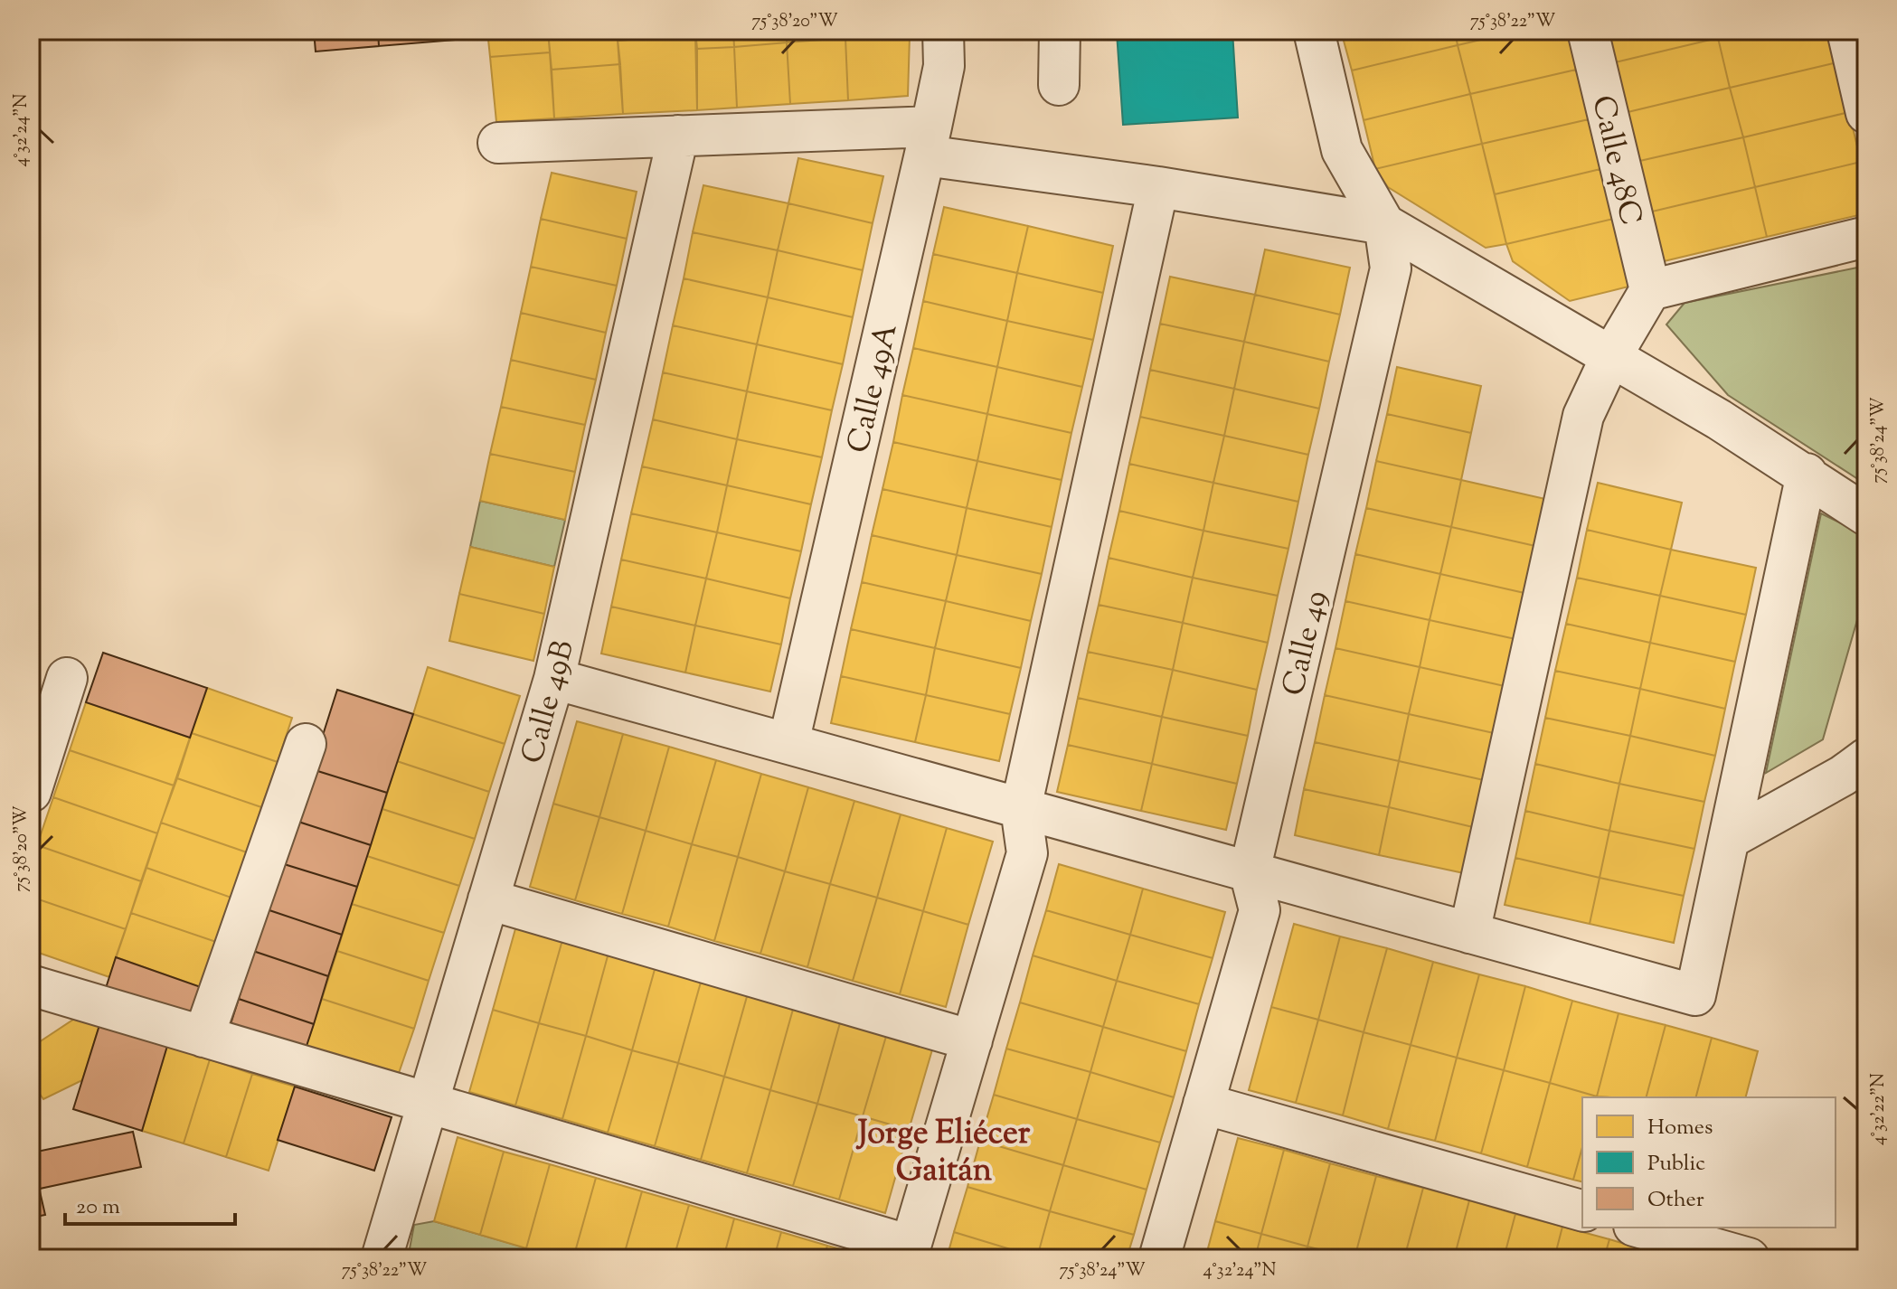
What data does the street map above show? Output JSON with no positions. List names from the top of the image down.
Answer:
{
  "streets": {
    "street": [
      "Calle 48C",
      "Calle 49A",
      "Calle 49",
      "Calle 49B"
    ]
  },
  "districts": ["Jorge Eliécer Gaitán"],
  "legend": ["Homes", "Public", "Other"],
  "scale_bar": "20 m",
  "coordinates": [
    "75°38'20\"W",
    "75°38'22\"W",
    "4°32'24\"N",
    "75°38'24\"W",
    "4°32'22\"N"
  ]
}
